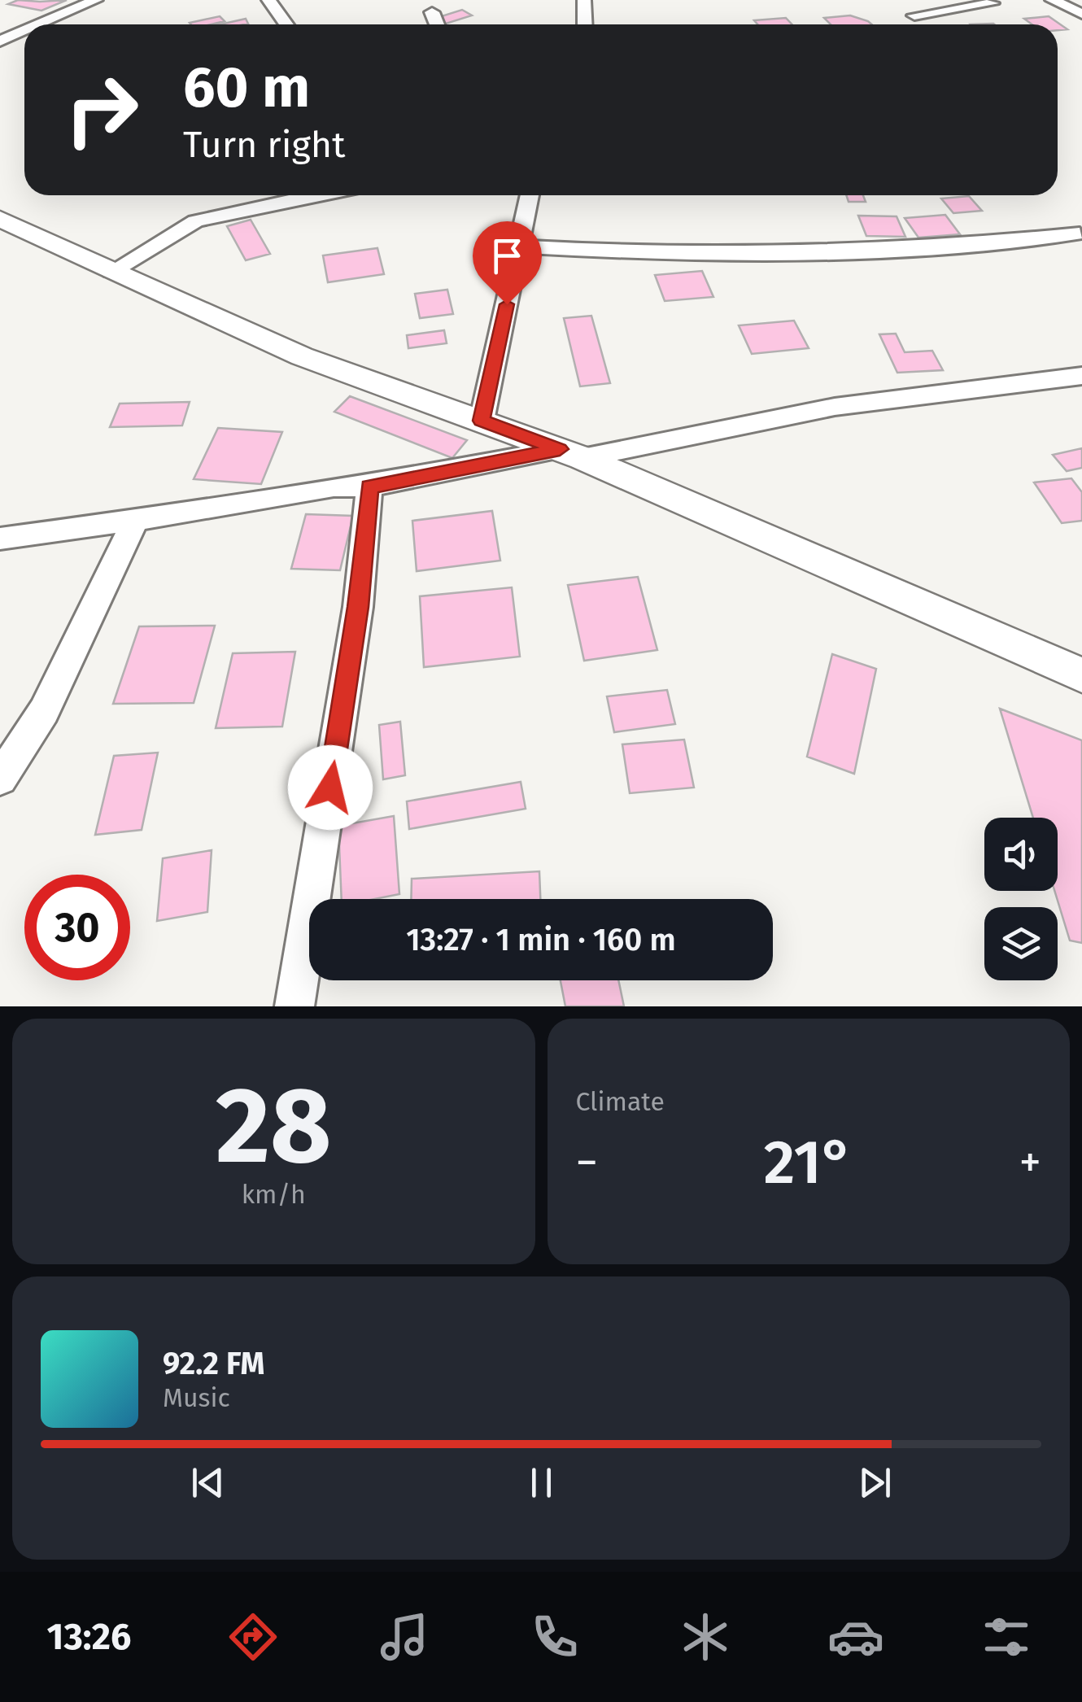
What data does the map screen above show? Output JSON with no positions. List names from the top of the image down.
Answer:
{
  "page": {
    "turn": ["60 m", "Turn right"],
    "limit": "30",
    "trip": "13:27 · 1 min · 160 m",
    "tile": [
      ["28", "km/h"],
      "Climate"
    ],
    "heat": ["−", "21°", "+"],
    "song": ["92.2 FM", "Music"],
    "tabs": "13:26"
  }
}
